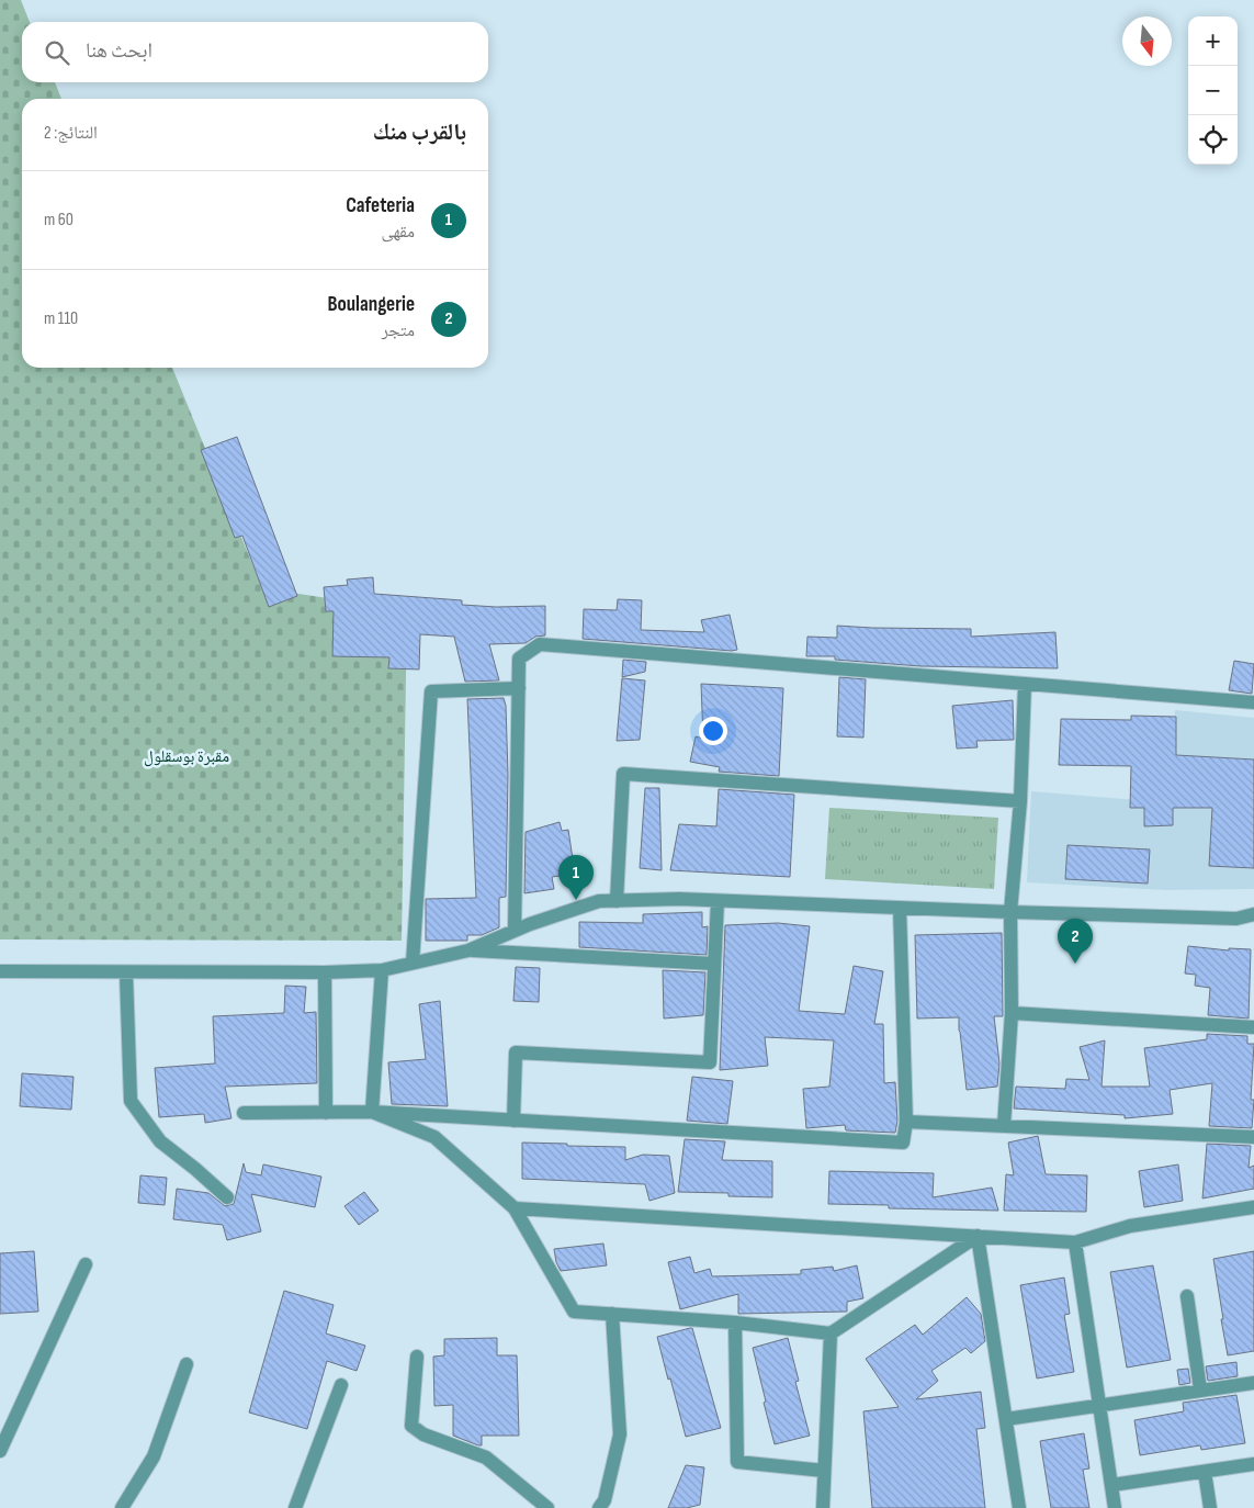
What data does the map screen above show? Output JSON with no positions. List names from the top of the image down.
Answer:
{
  "parks": ["مقبرة بوسقلول"],
  "north": "bottom",
  "page": {
    "map_buttons": ["+", "−"],
    "search": "ابحث هنا",
    "heading": ["بالقرب منك", "النتائج: 2"],
    "list": [
      {
        "mark": "1",
        "name": "Cafeteria",
        "note": "مقهى",
        "value": "60 m"
      },
      {
        "mark": "2",
        "name": "Boulangerie",
        "note": "متجر",
        "value": "110 m"
      }
    ],
    "pins": ["1", "2"]
  }
}
